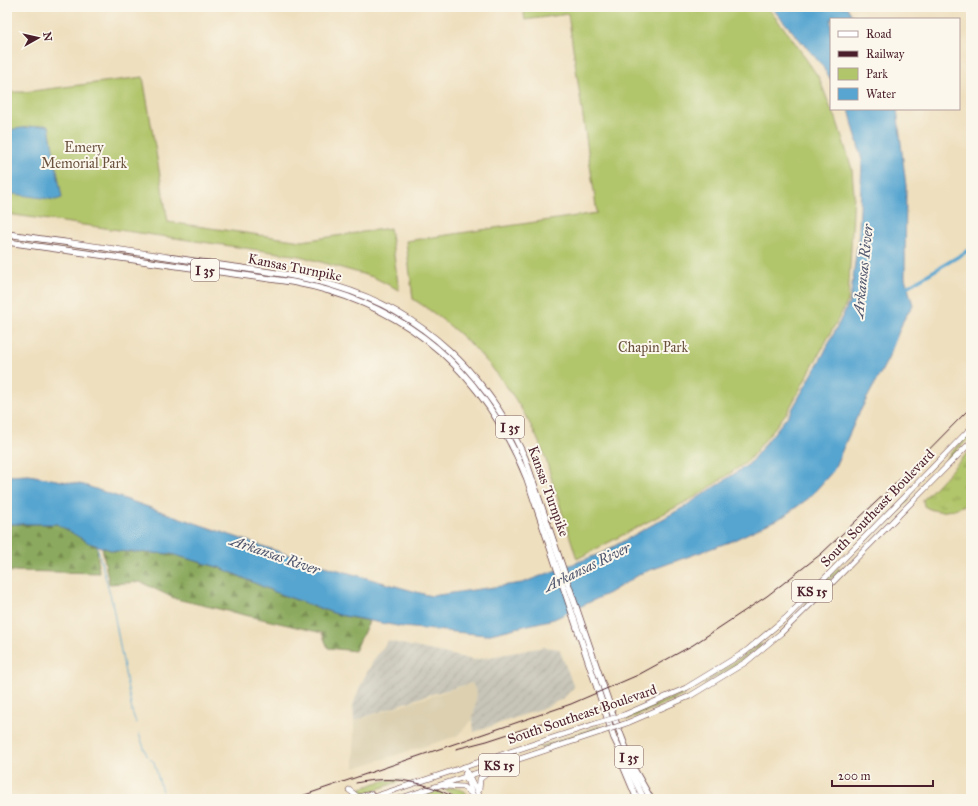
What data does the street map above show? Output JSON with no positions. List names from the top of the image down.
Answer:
{
  "streets": {
    "highway": ["Kansas Turnpike", "I 35"],
    "main road": ["South Southeast Boulevard", "KS 15"]
  },
  "water": ["Arkansas River"],
  "parks": ["Emery Memorial Park", "Chapin Park"],
  "legend": [
    "Road",
    "Railway",
    "Park",
    "Water"
  ],
  "scale_bar": "200 m",
  "north": "right"
}
